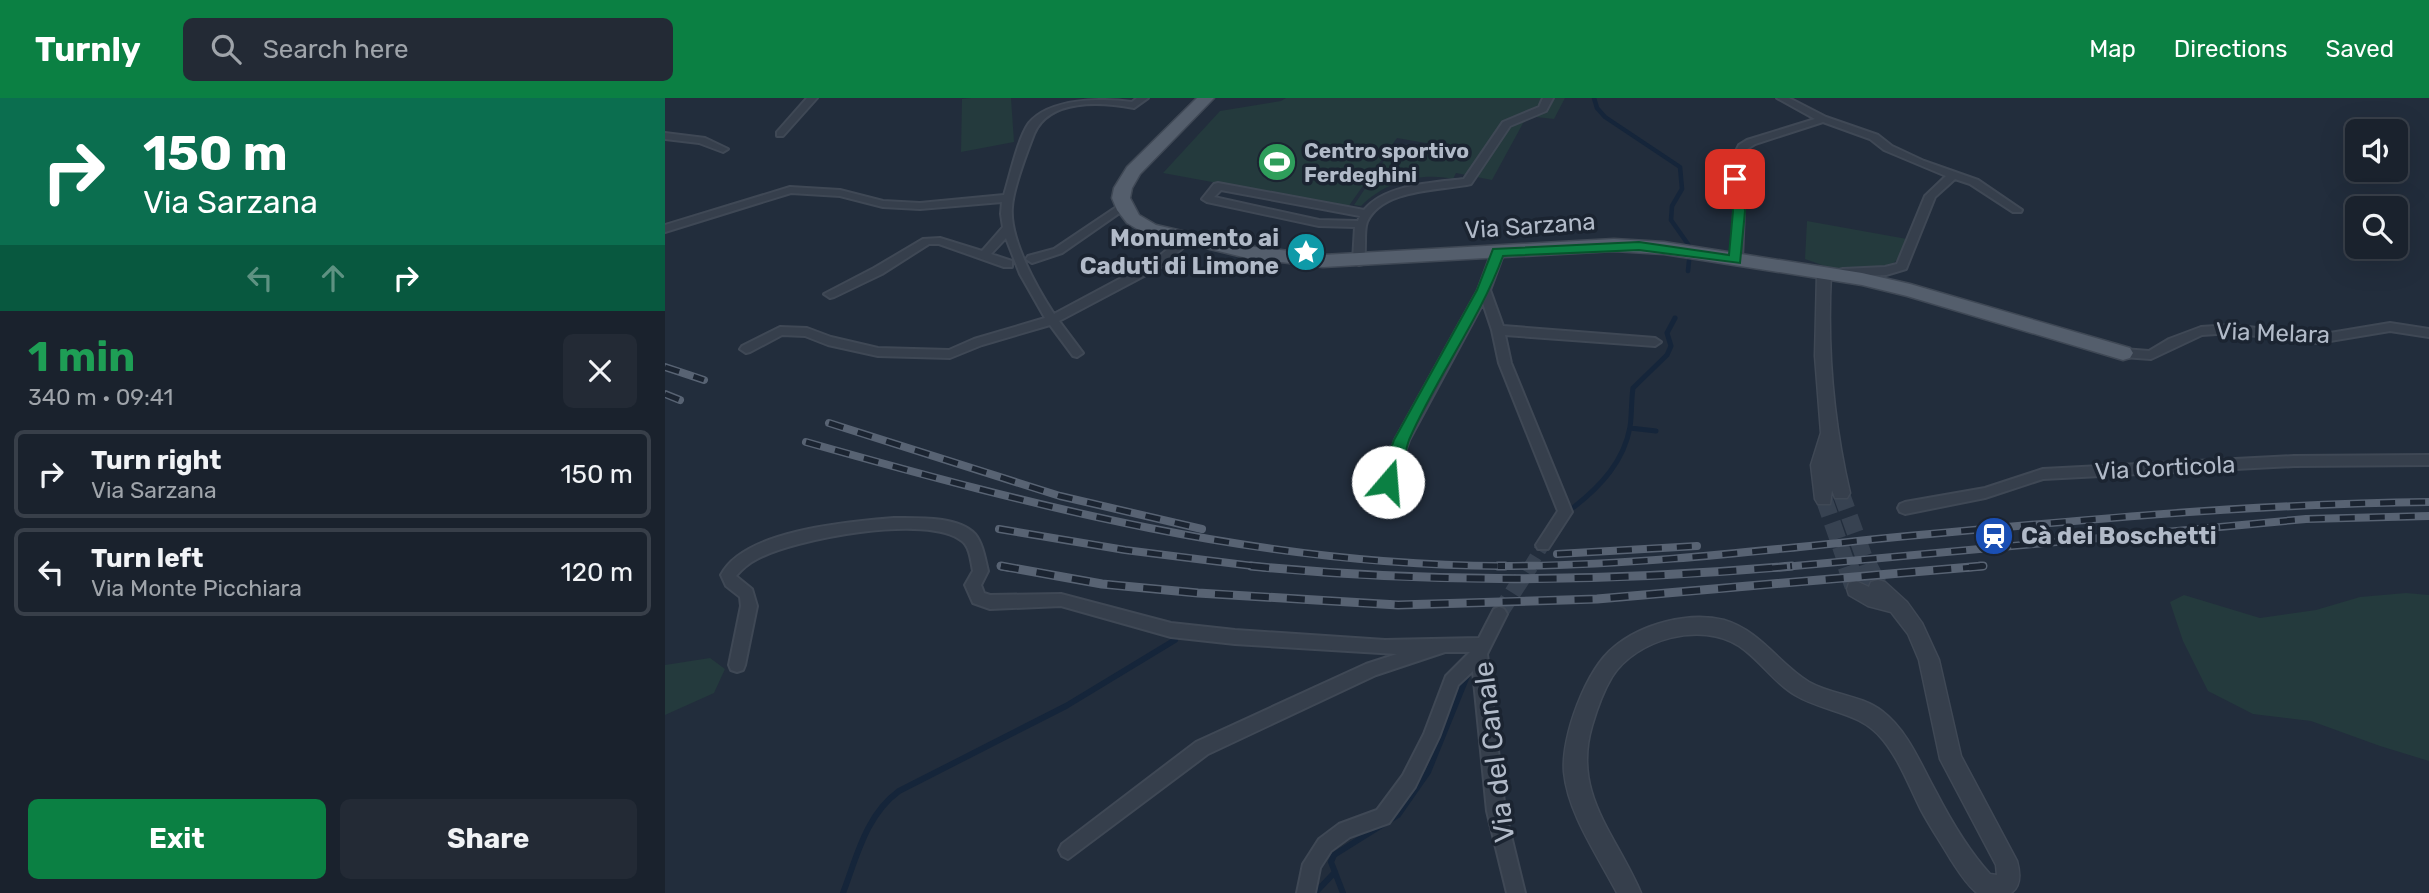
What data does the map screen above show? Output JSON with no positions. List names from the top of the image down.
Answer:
{
  "streets": {
    "main road": ["Via Sarzana"],
    "street": ["Via Melara", "Via Corticola", "Via del Canale"]
  },
  "crossings": [
    ["Via Sarzana", "Via Melara"]
  ],
  "places": {
    "sports": ["Centro sportivo Ferdeghini"],
    "place": ["Monumento ai Caduti di Limone"],
    "station": ["Cà dei Boschetti"]
  },
  "page": {
    "header": "Turnly",
    "search": "Search here",
    "nav": ["Map", "Directions", "Saved"],
    "turn": ["150 m", "Via Sarzana"],
    "heading": ["1 min", "340 m · 09:41"],
    "list": [
      {
        "name": "Turn right",
        "note": "Via Sarzana",
        "value": "150 m"
      },
      {
        "name": "Turn left",
        "note": "Via Monte Picchiara",
        "value": "120 m"
      }
    ],
    "buttons": ["Exit", "Share"]
  }
}
